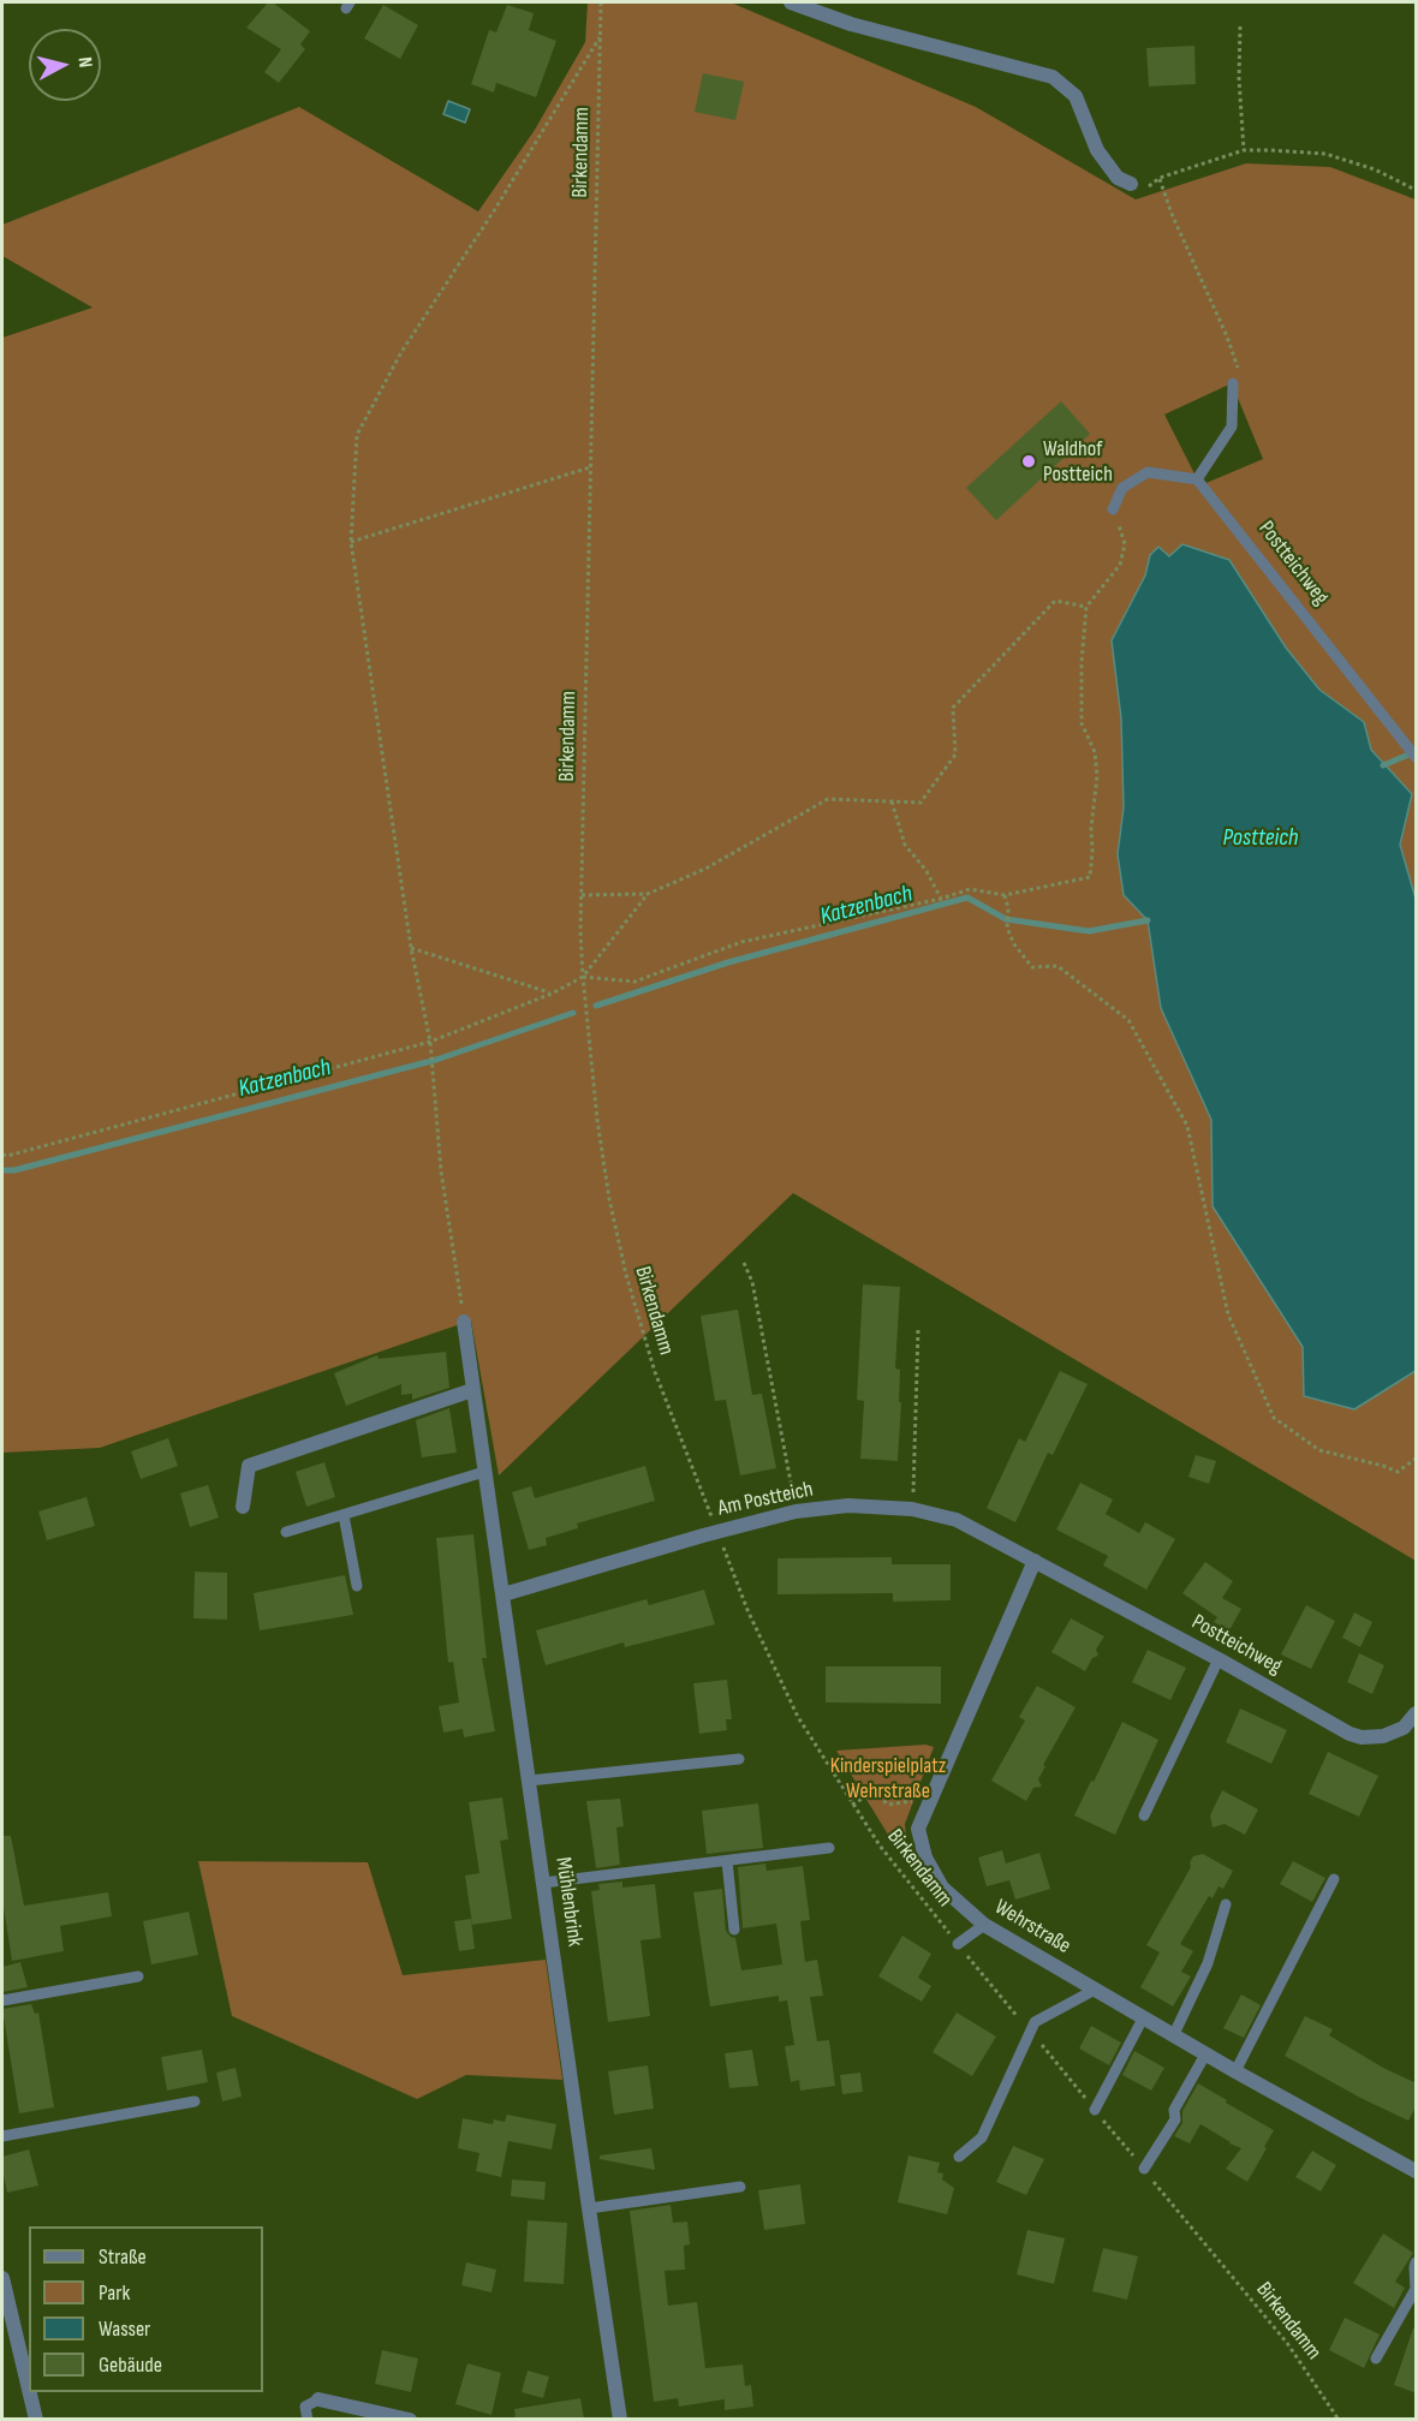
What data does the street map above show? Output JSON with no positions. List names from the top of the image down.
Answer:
{
  "streets": {
    "street": [
      "Postteichweg",
      "Am Postteich",
      "Mühlenbrink",
      "Wehrstraße"
    ],
    "path": ["Birkendamm"]
  },
  "crossings": [
    ["Birkendamm", "Am Postteich"],
    ["Postteichweg", "Am Postteich"],
    ["Postteichweg", "Wehrstraße"],
    ["Am Postteich", "Mühlenbrink"],
    ["Am Postteich", "Wehrstraße"]
  ],
  "water": ["Postteich", "Katzenbach"],
  "parks": ["Kinderspielplatz Wehrstraße"],
  "places": ["Waldhof Postteich"],
  "legend": [
    "Straße",
    "Park",
    "Wasser",
    "Gebäude"
  ],
  "north": "right"
}
